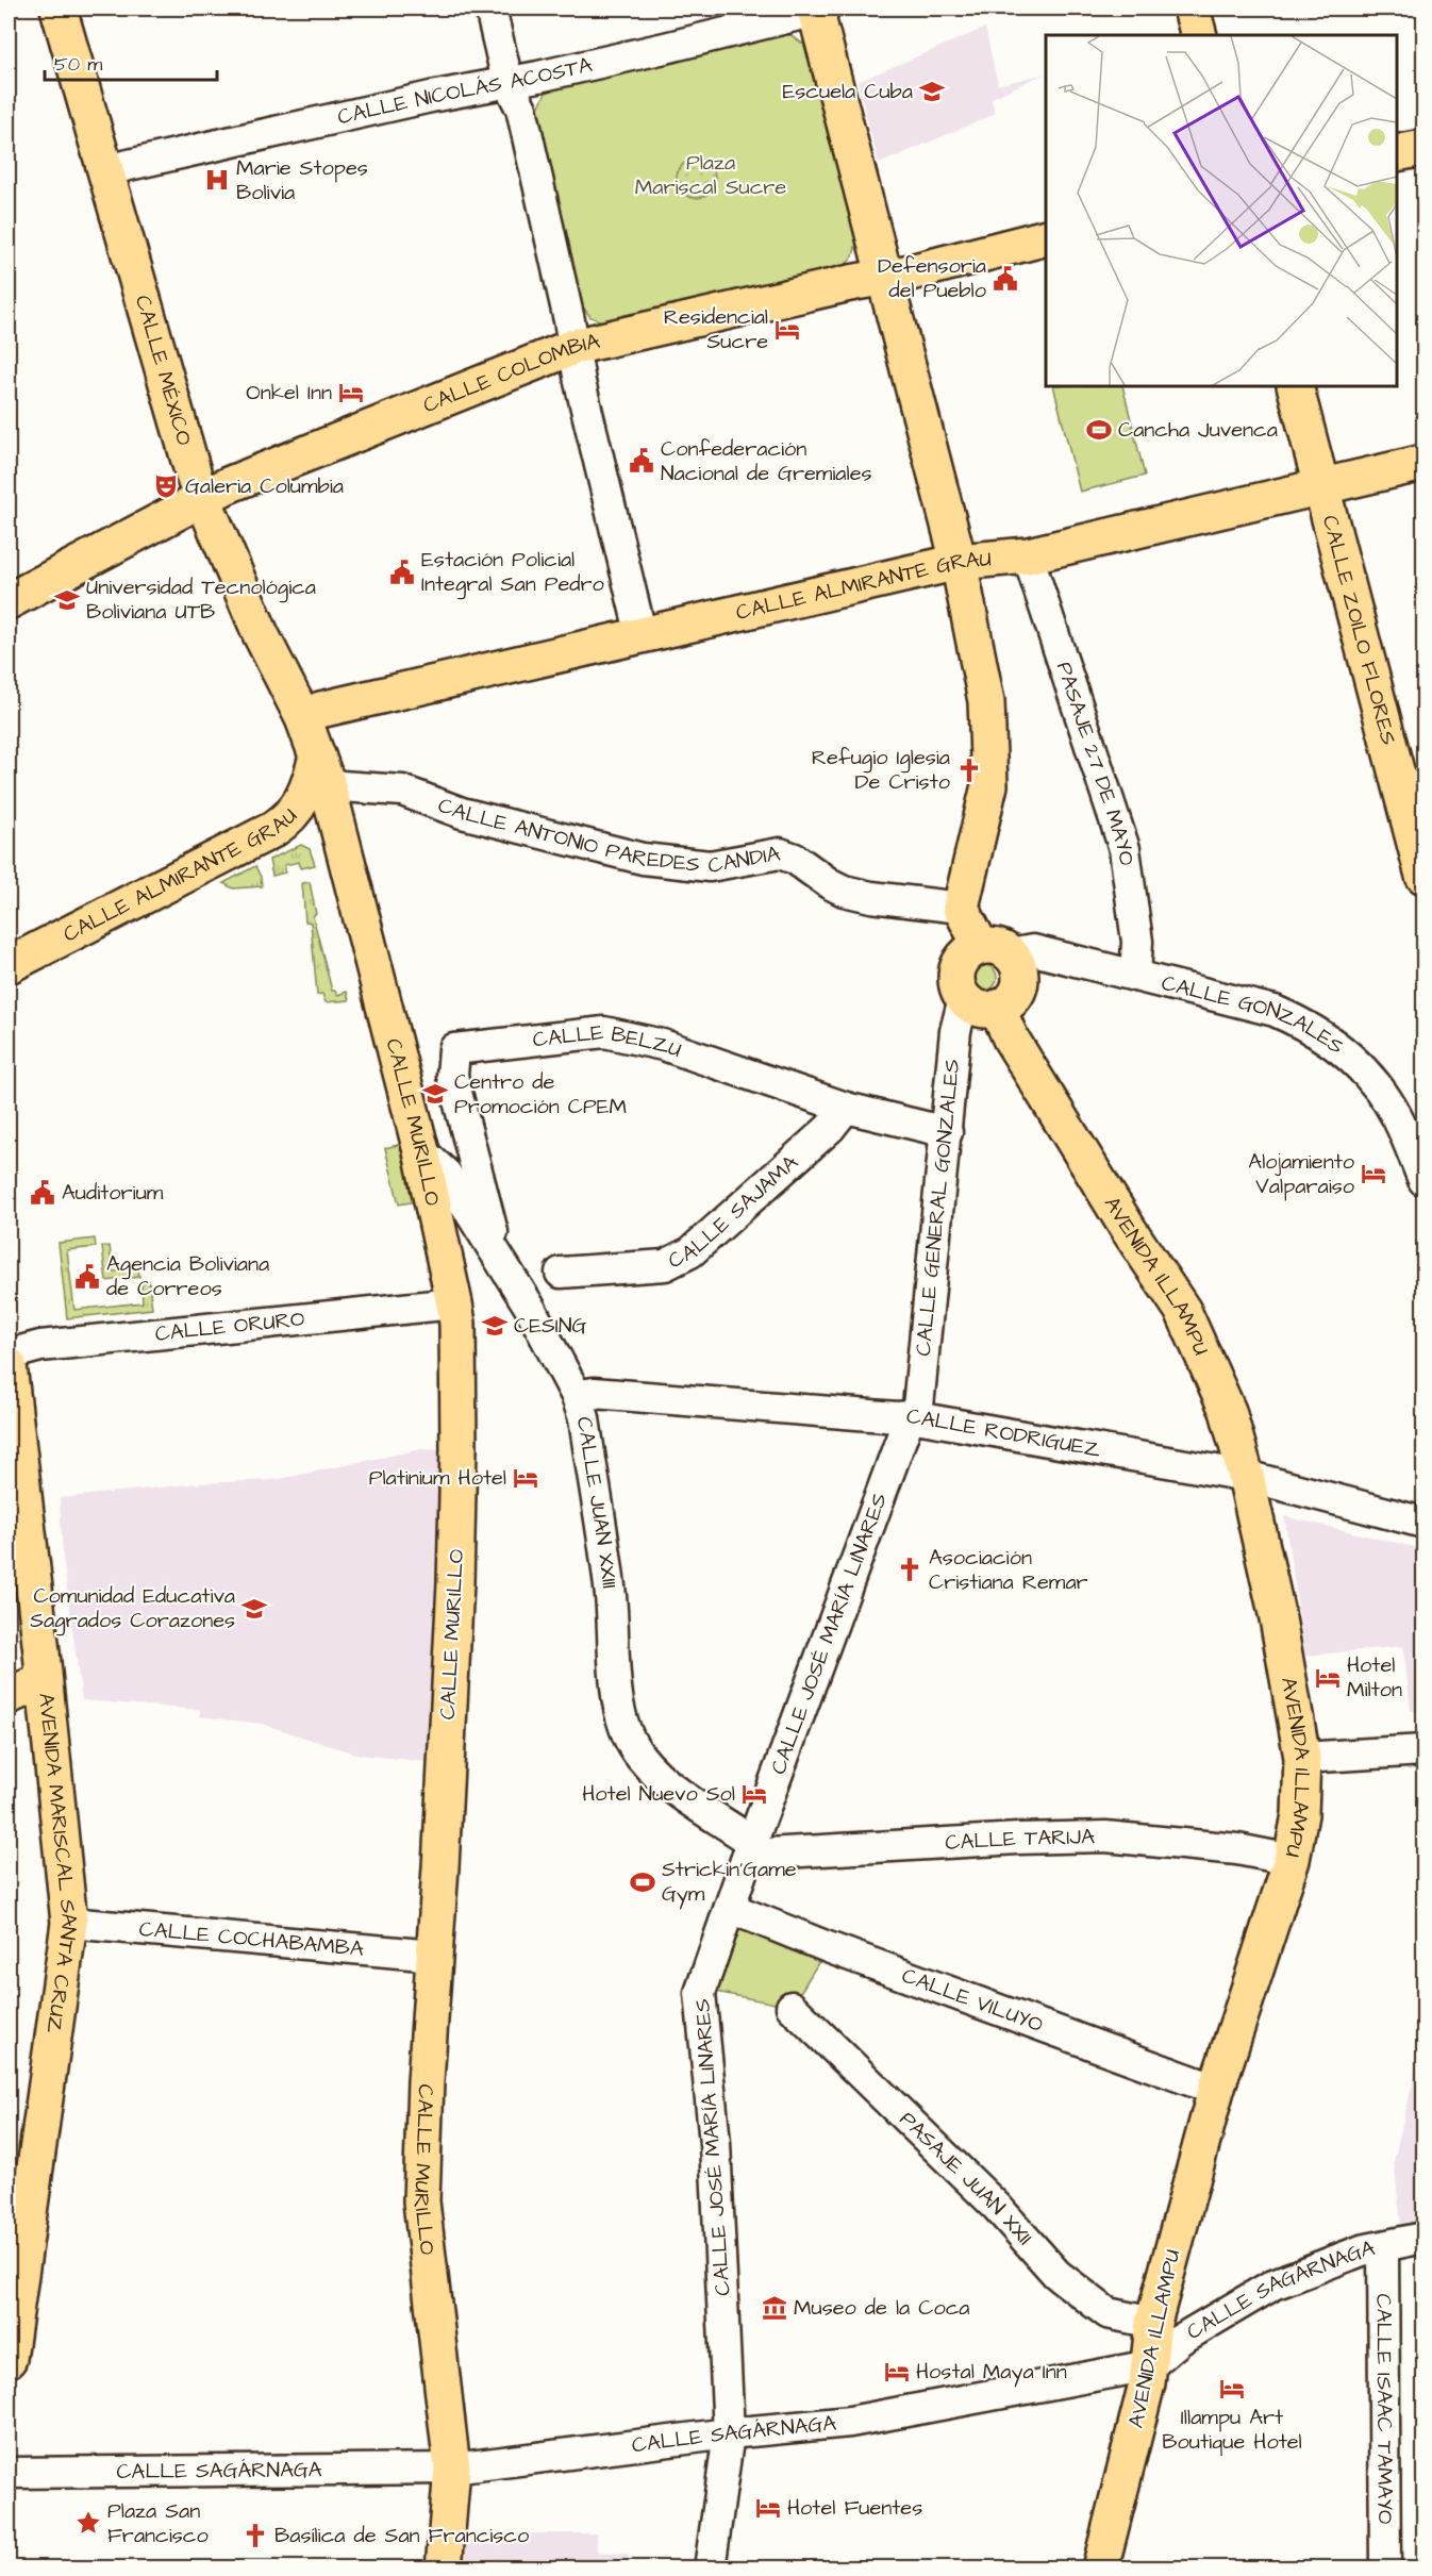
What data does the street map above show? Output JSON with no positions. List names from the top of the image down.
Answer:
{
  "streets": {
    "main road": [
      "CALLE MÉXICO",
      "CALLE COLOMBIA",
      "CALLE ALMIRANTE GRAU",
      "CALLE ZOILO FLORES",
      "CALLE MURILLO",
      "AVENIDA ILLAMPU",
      "AVENIDA MARISCAL SANTA CRUZ"
    ],
    "street": [
      "CALLE NICOLÁS ACOSTA",
      "PASAJE 27 DE MAYO",
      "CALLE ANTONIO PAREDES CANDIA",
      "CALLE GONZALES",
      "CALLE BELZU",
      "CALLE SAJAMA",
      "CALLE GENERAL GONZALES",
      "CALLE ORURO",
      "CALLE RODRIGUEZ",
      "CALLE JUAN XXIII",
      "CALLE JOSÉ MARÍA LINARES",
      "CALLE TARIJA",
      "CALLE COCHABAMBA",
      "CALLE VILUYO",
      "PASAJE JUAN XXII",
      "CALLE SAGÁRNAGA",
      "CALLE ISAAC TAMAYO"
    ]
  },
  "crossings": [
    ["CALLE NICOLÁS ACOSTA", "CALLE MÉXICO"],
    ["CALLE MÉXICO", "CALLE COLOMBIA"],
    ["CALLE MÉXICO", "CALLE ALMIRANTE GRAU"],
    ["CALLE MÉXICO", "CALLE MURILLO"],
    ["CALLE ALMIRANTE GRAU", "CALLE ZOILO FLORES"],
    ["CALLE ALMIRANTE GRAU", "PASAJE 27 DE MAYO"],
    ["CALLE ALMIRANTE GRAU", "CALLE ANTONIO PAREDES CANDIA"],
    ["CALLE ALMIRANTE GRAU", "CALLE MURILLO"],
    ["PASAJE 27 DE MAYO", "CALLE GONZALES"],
    ["CALLE ANTONIO PAREDES CANDIA", "CALLE MURILLO"],
    ["CALLE GONZALES", "CALLE GENERAL GONZALES"],
    ["CALLE GONZALES", "AVENIDA ILLAMPU"],
    ["CALLE BELZU", "CALLE SAJAMA"],
    ["CALLE BELZU", "CALLE GENERAL GONZALES"],
    ["CALLE BELZU", "CALLE JUAN XXIII"],
    ["CALLE MURILLO", "CALLE ORURO"],
    ["CALLE MURILLO", "CALLE JUAN XXIII"],
    ["CALLE MURILLO", "CALLE COCHABAMBA"],
    ["CALLE MURILLO", "CALLE SAGÁRNAGA"],
    ["CALLE GENERAL GONZALES", "AVENIDA ILLAMPU"],
    ["CALLE GENERAL GONZALES", "CALLE RODRIGUEZ"],
    ["CALLE GENERAL GONZALES", "CALLE JOSÉ MARÍA LINARES"],
    ["AVENIDA ILLAMPU", "CALLE RODRIGUEZ"],
    ["AVENIDA ILLAMPU", "CALLE TARIJA"],
    ["AVENIDA ILLAMPU", "CALLE VILUYO"],
    ["AVENIDA ILLAMPU", "PASAJE JUAN XXII"],
    ["AVENIDA ILLAMPU", "CALLE SAGÁRNAGA"],
    ["CALLE RODRIGUEZ", "CALLE JUAN XXIII"],
    ["CALLE RODRIGUEZ", "CALLE JOSÉ MARÍA LINARES"],
    ["CALLE JUAN XXIII", "CALLE JOSÉ MARÍA LINARES"],
    ["CALLE JUAN XXIII", "CALLE TARIJA"],
    ["CALLE JOSÉ MARÍA LINARES", "CALLE TARIJA"],
    ["CALLE JOSÉ MARÍA LINARES", "CALLE VILUYO"],
    ["CALLE JOSÉ MARÍA LINARES", "CALLE SAGÁRNAGA"],
    ["AVENIDA MARISCAL SANTA CRUZ", "CALLE COCHABAMBA"],
    ["CALLE SAGÁRNAGA", "CALLE ISAAC TAMAYO"]
  ],
  "parks": ["Plaza Mariscal Sucre"],
  "places": {
    "school or university": [
      "Escuela Cuba",
      "Universidad Tecnológica Boliviana UTB",
      "Centro de Promoción CPEM",
      "CESING",
      "Comunidad Educativa Sagrados Corazones"
    ],
    "hospital": ["Marie Stopes Bolivia"],
    "public building": [
      "Defensoria del Pueblo",
      "Confederación Nacional de Gremiales",
      "Estación Policial Integral San Pedro",
      "Auditorium",
      "Agencia Boliviana de Correos"
    ],
    "hotel": [
      "Residencial Sucre",
      "Onkel Inn",
      "Alojamiento Valparaiso",
      "Platinium Hotel",
      "Hotel Milton",
      "Hotel Nuevo Sol",
      "Hostal Maya Inn",
      "Illampu Art Boutique Hotel",
      "Hotel Fuentes"
    ],
    "sports": ["Cancha Juvenca", "Strickin’Game Gym"],
    "theatre": ["Galeria Columbia"],
    "church": ["Refugio Iglesia De Cristo", "Asociación Cristiana Remar", "Basílica de San Francisco"],
    "museum": ["Museo de la Coca"],
    "place": ["Plaza San Francisco"]
  },
  "scale_bar": "50 m"
}
